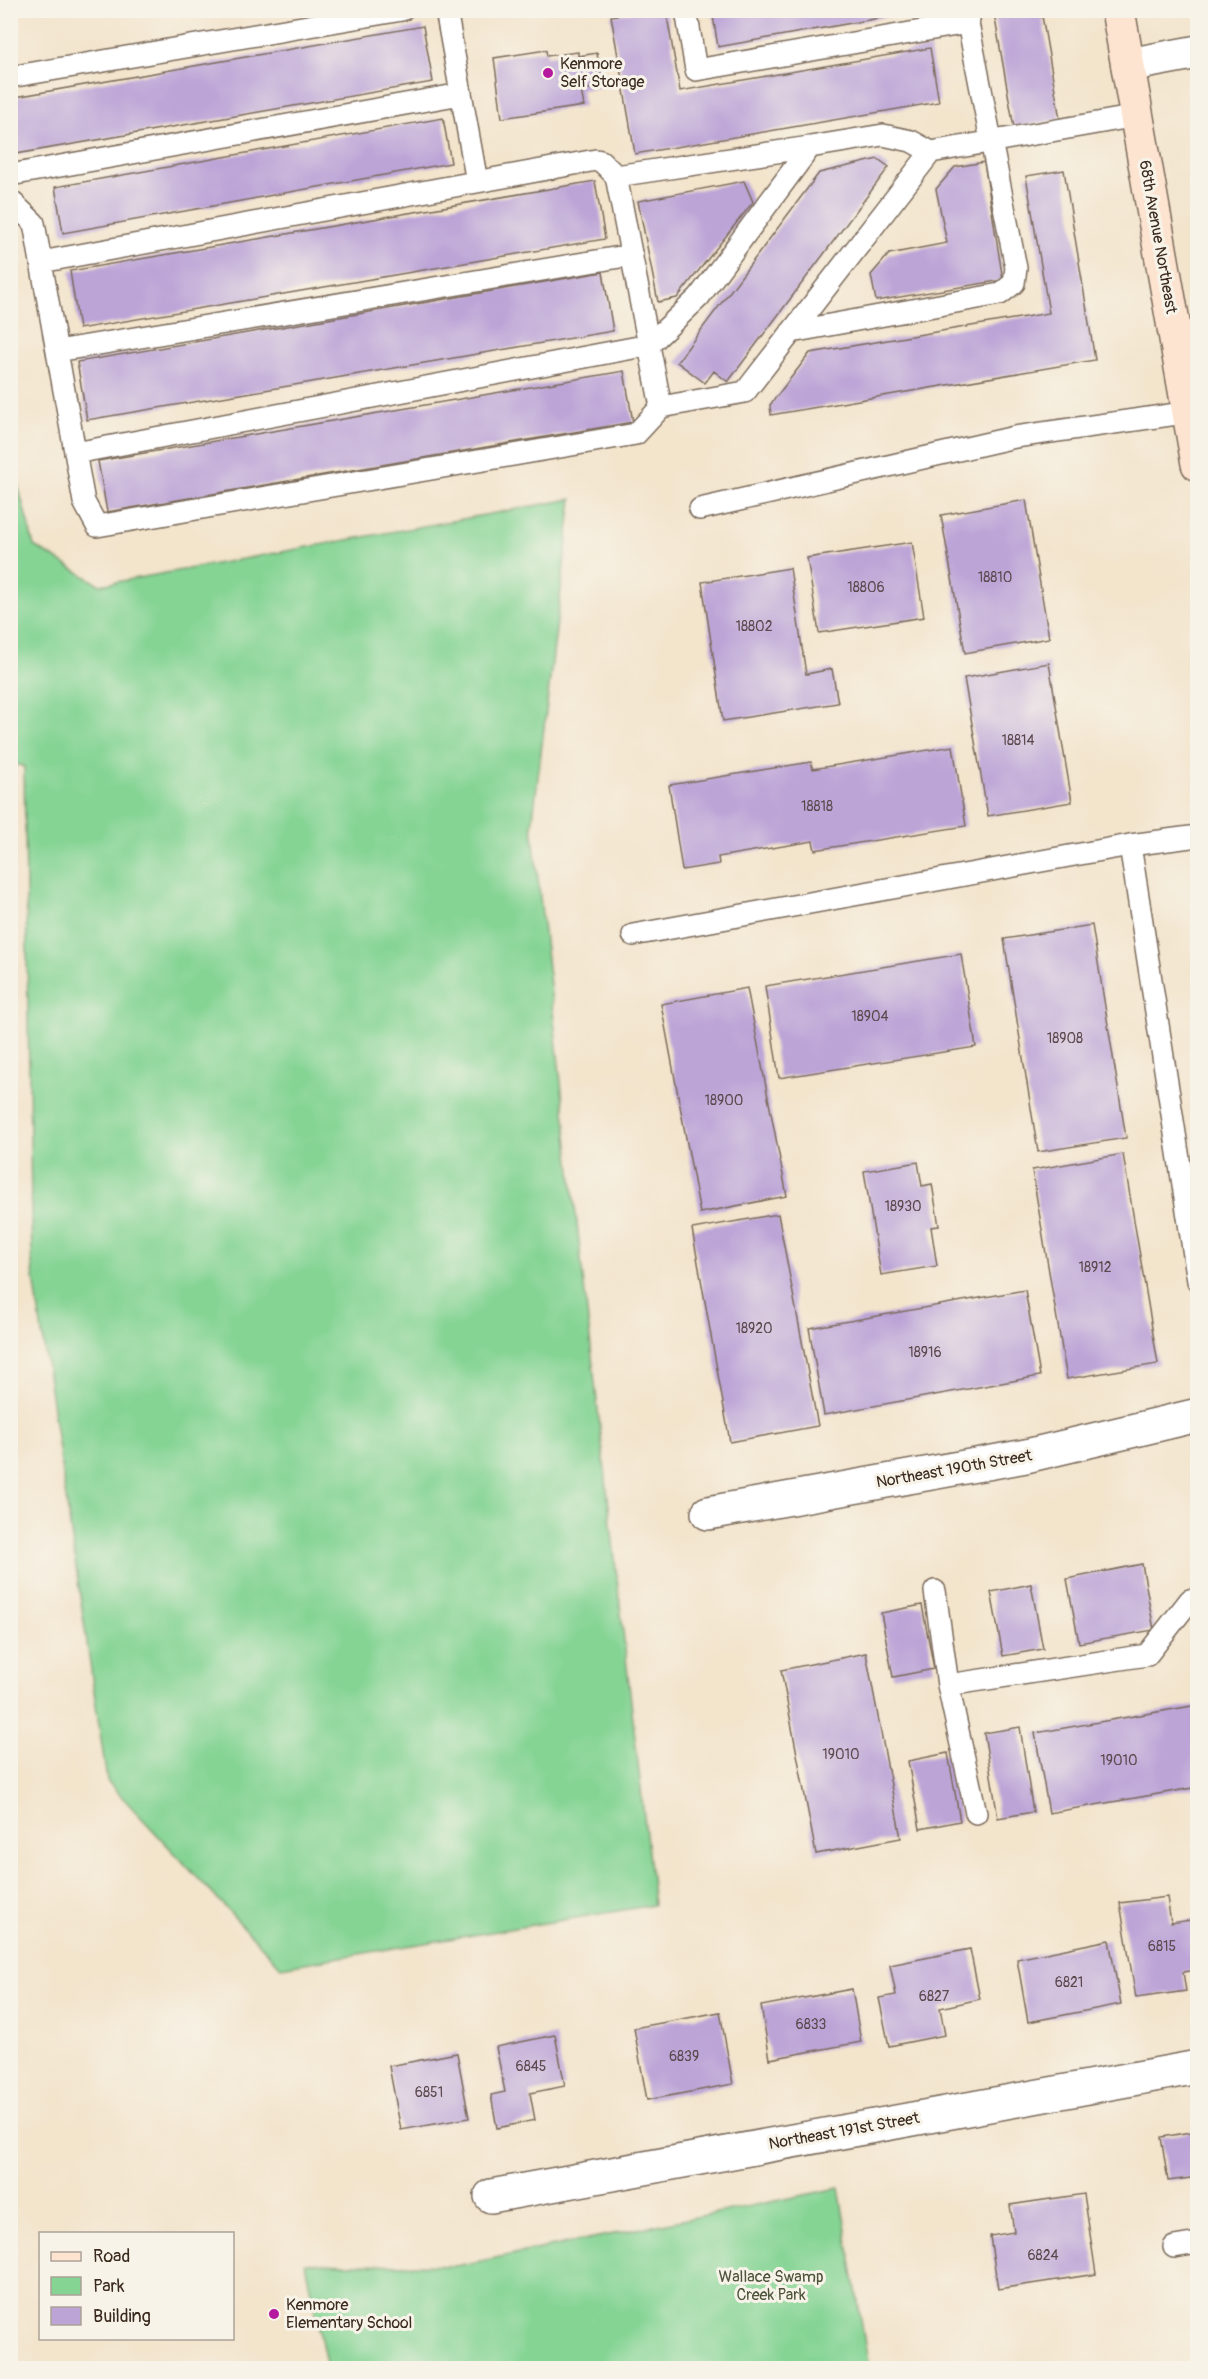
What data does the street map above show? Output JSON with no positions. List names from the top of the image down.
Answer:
{
  "streets": {
    "street": ["68th Avenue Northeast", "Northeast 190th Street", "Northeast 191st Street"]
  },
  "parks": ["Wallace Swamp Creek Park"],
  "places": ["Kenmore Self Storage", "Kenmore Elementary School"],
  "house_numbers": [
    "18810",
    "18806",
    "18802",
    "18814",
    "18818",
    "18904",
    "18908",
    "18900",
    "18930",
    "18912",
    "18920",
    "18916",
    "19010",
    "19010",
    "6815",
    "6821",
    "6827",
    "6833",
    "6839",
    "6845",
    "6851",
    "6824"
  ],
  "legend": ["Road", "Park", "Building"]
}
